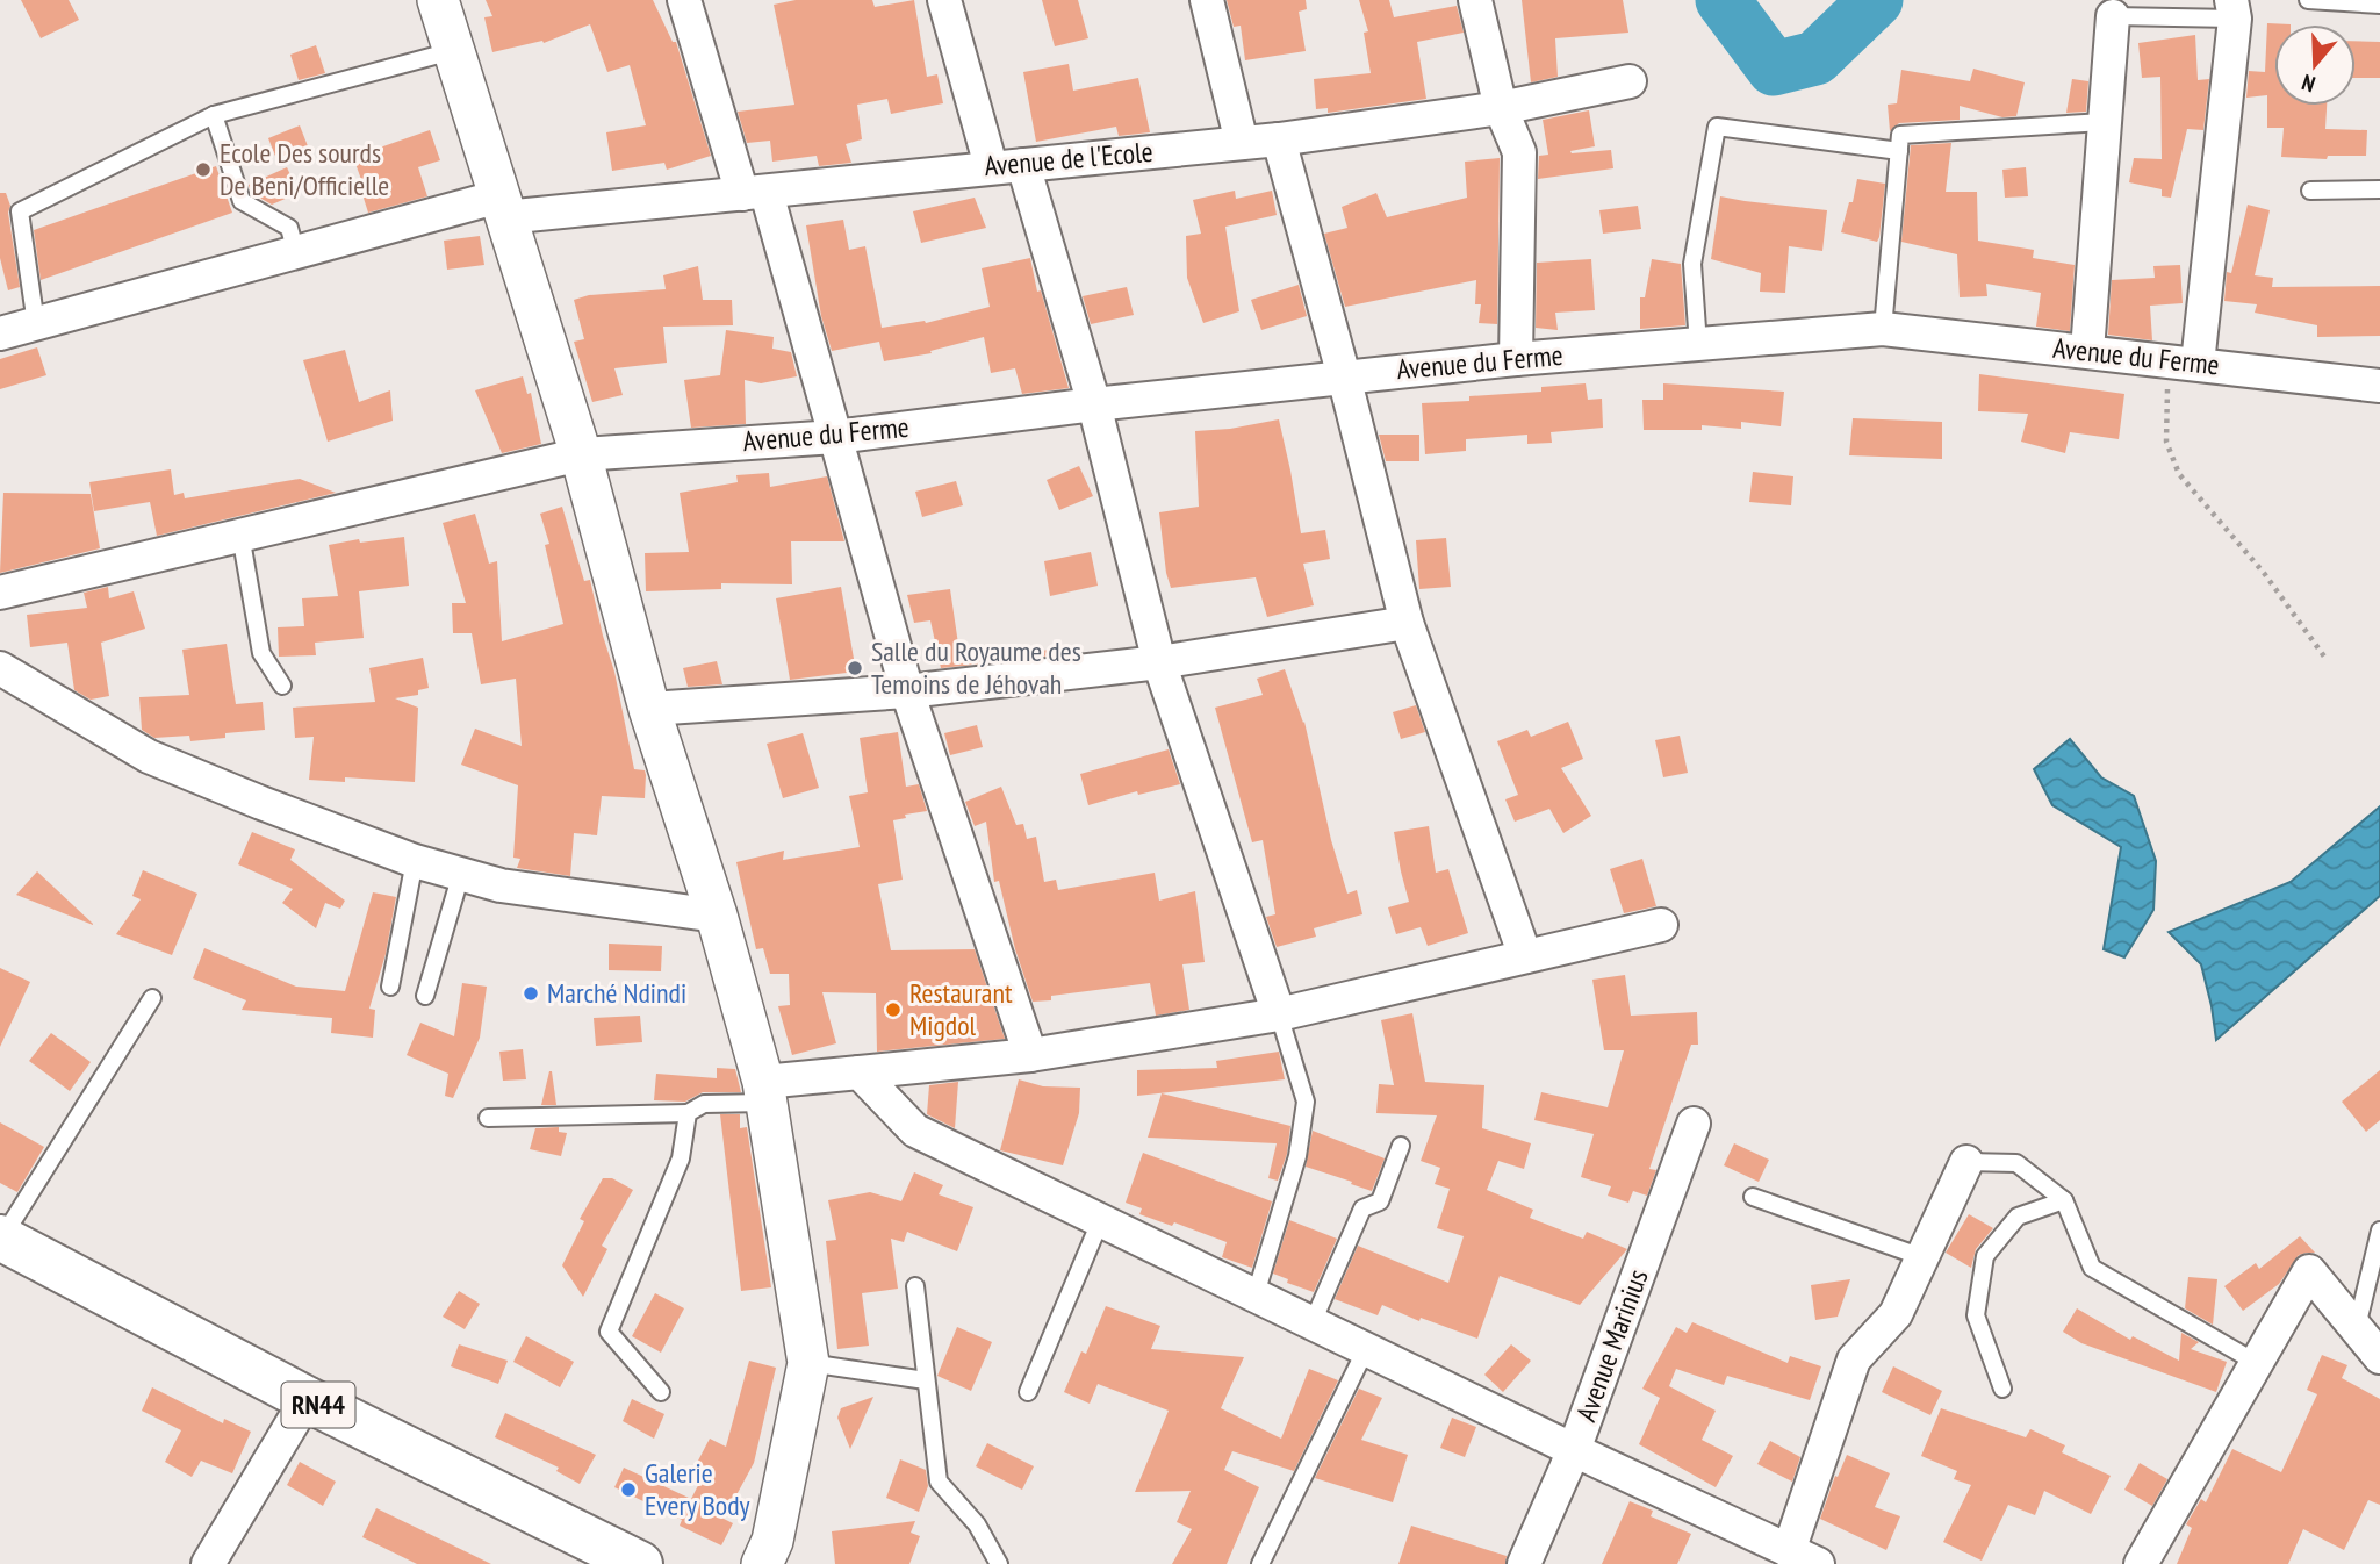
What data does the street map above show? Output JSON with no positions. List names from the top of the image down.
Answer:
{
  "streets": {
    "main road": ["RN44"],
    "street": ["Avenue de l'Ecole", "Avenue du Ferme", "Avenue Marinius"]
  },
  "places": [
    "Ecole Des sourds De Beni/Officielle",
    "Salle du Royaume des Temoins de Jéhovah",
    "Marché Ndindi",
    "Restaurant Migdol",
    "Galerie Every Body"
  ],
  "north": "bottom"
}
